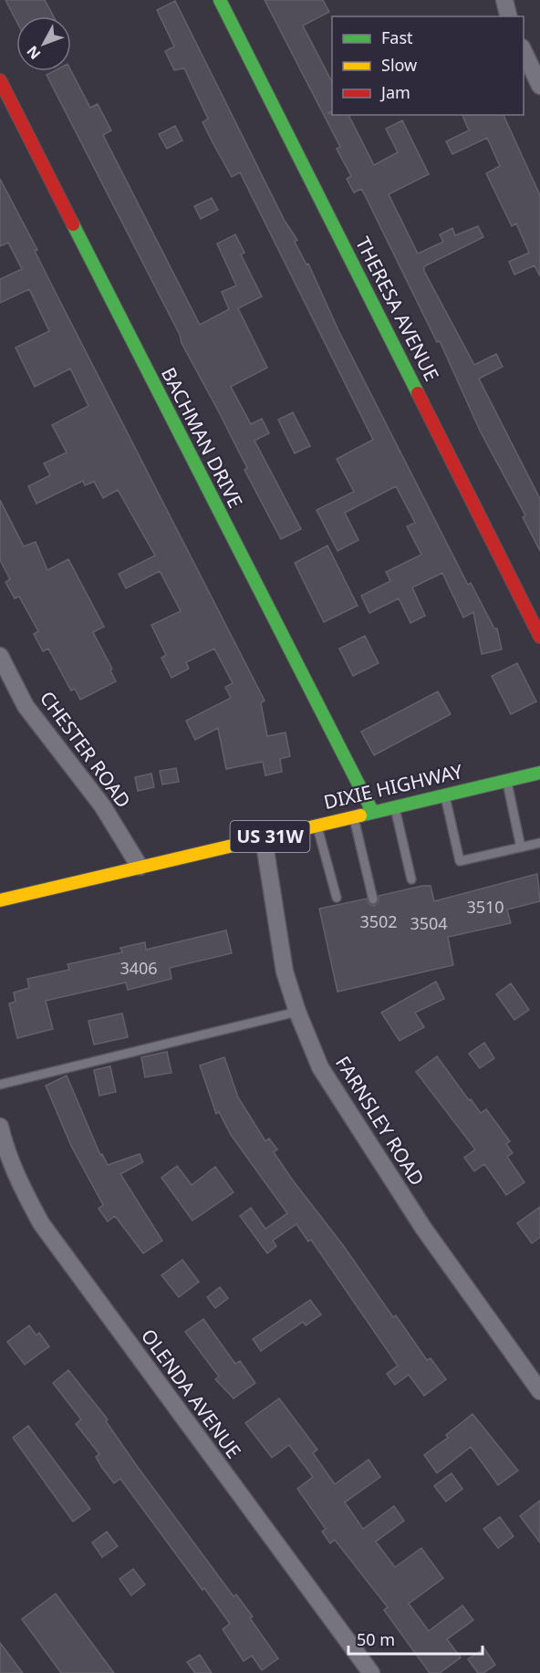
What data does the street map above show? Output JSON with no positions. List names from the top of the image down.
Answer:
{
  "streets": {
    "street": [
      "THERESA AVENUE",
      "BACHMAN DRIVE",
      "CHESTER ROAD",
      "DIXIE HIGHWAY",
      "US 31W",
      "FARNSLEY ROAD",
      "OLENDA AVENUE"
    ]
  },
  "crossings": [
    ["BACHMAN DRIVE", "DIXIE HIGHWAY"],
    ["CHESTER ROAD", "DIXIE HIGHWAY"],
    ["DIXIE HIGHWAY", "FARNSLEY ROAD"]
  ],
  "house_numbers": [
    "3510",
    "3502",
    "3504",
    "3406"
  ],
  "legend": ["Fast", "Slow", "Jam"],
  "scale_bar": "50 m",
  "north": "bottom left"
}
